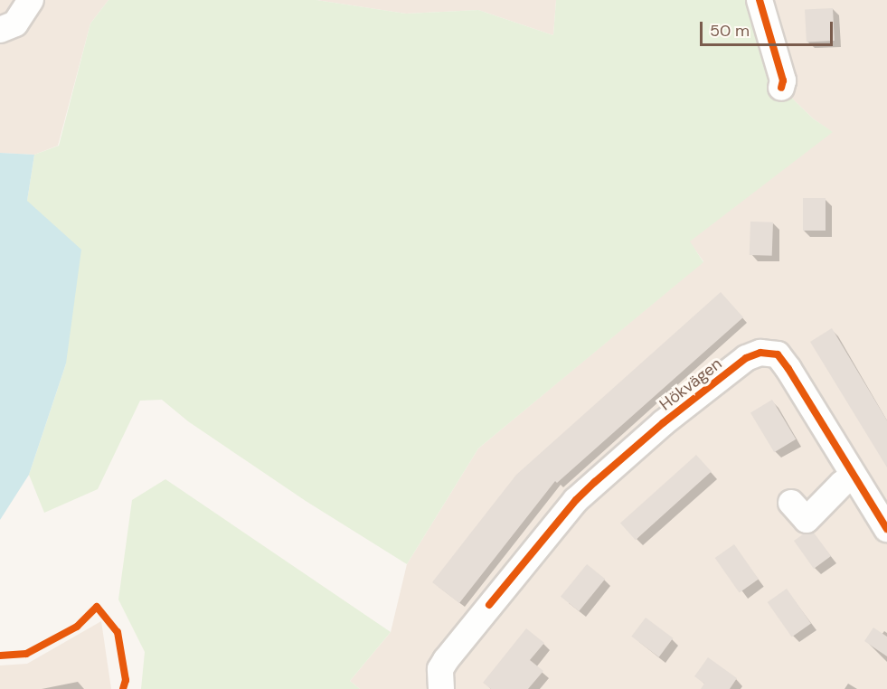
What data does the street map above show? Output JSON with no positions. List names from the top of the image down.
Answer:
{
  "streets": {
    "street": ["Hökvägen"]
  },
  "scale_bar": "50 m"
}
